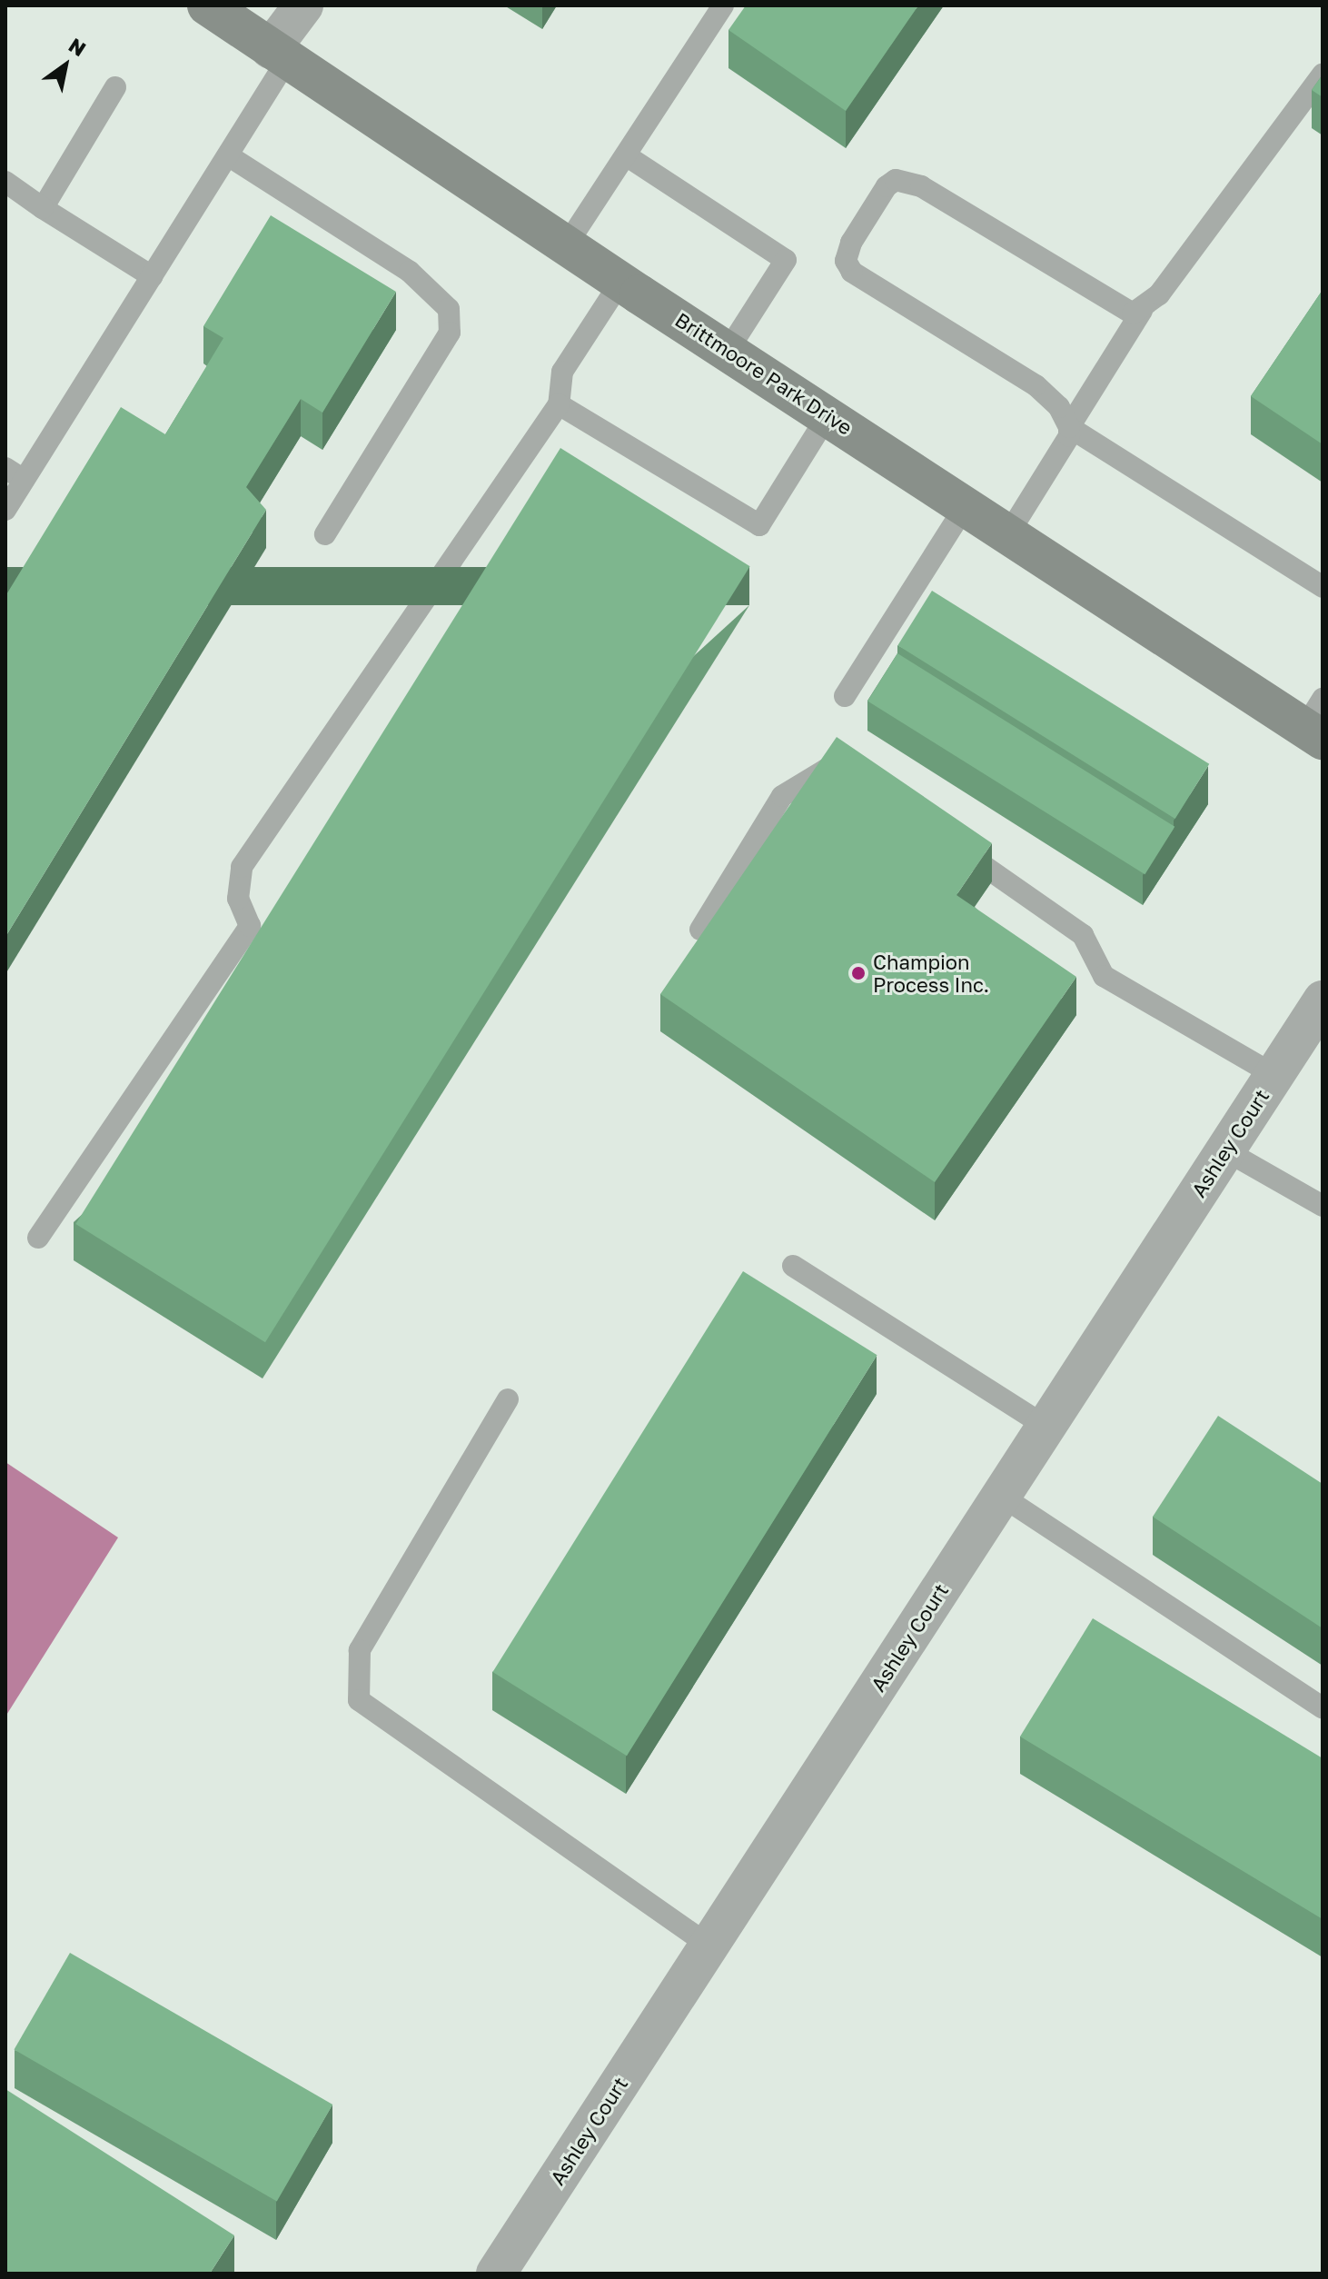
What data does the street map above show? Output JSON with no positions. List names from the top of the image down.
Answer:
{
  "streets": {
    "street": ["Brittmoore Park Drive", "Ashley Court"]
  },
  "places": ["Champion Process Inc."],
  "north": "top right"
}
